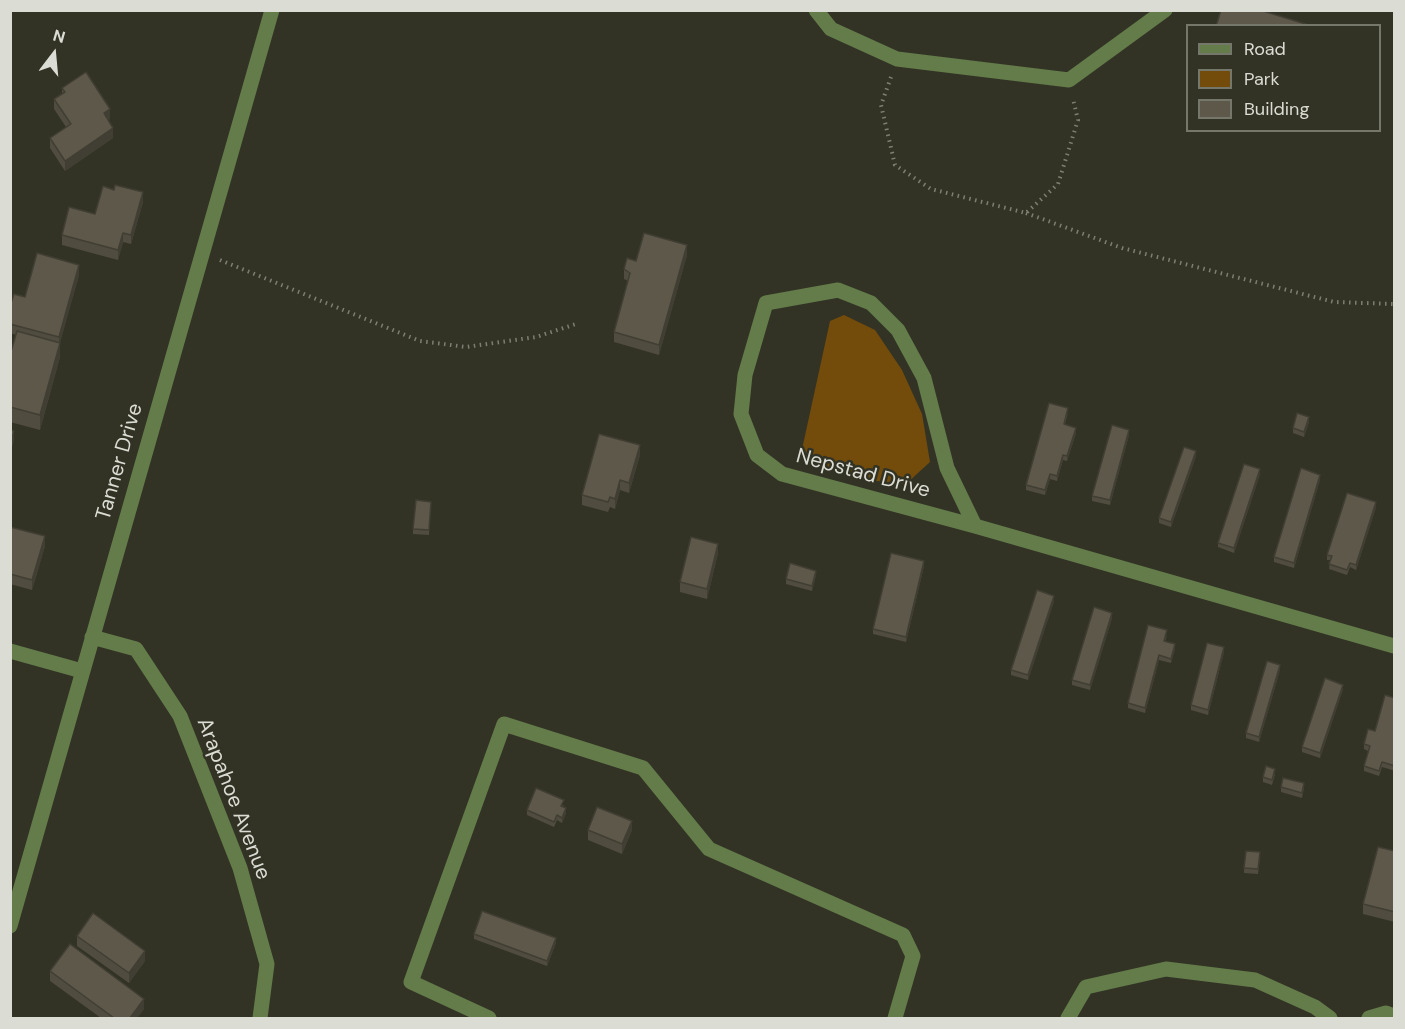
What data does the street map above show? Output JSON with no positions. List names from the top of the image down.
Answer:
{
  "streets": {
    "street": ["Tanner Drive", "Nepstad Drive", "Arapahoe Avenue"]
  },
  "crossings": [
    ["Tanner Drive", "Arapahoe Avenue"]
  ],
  "legend": ["Road", "Park", "Building"],
  "north": "top"
}
